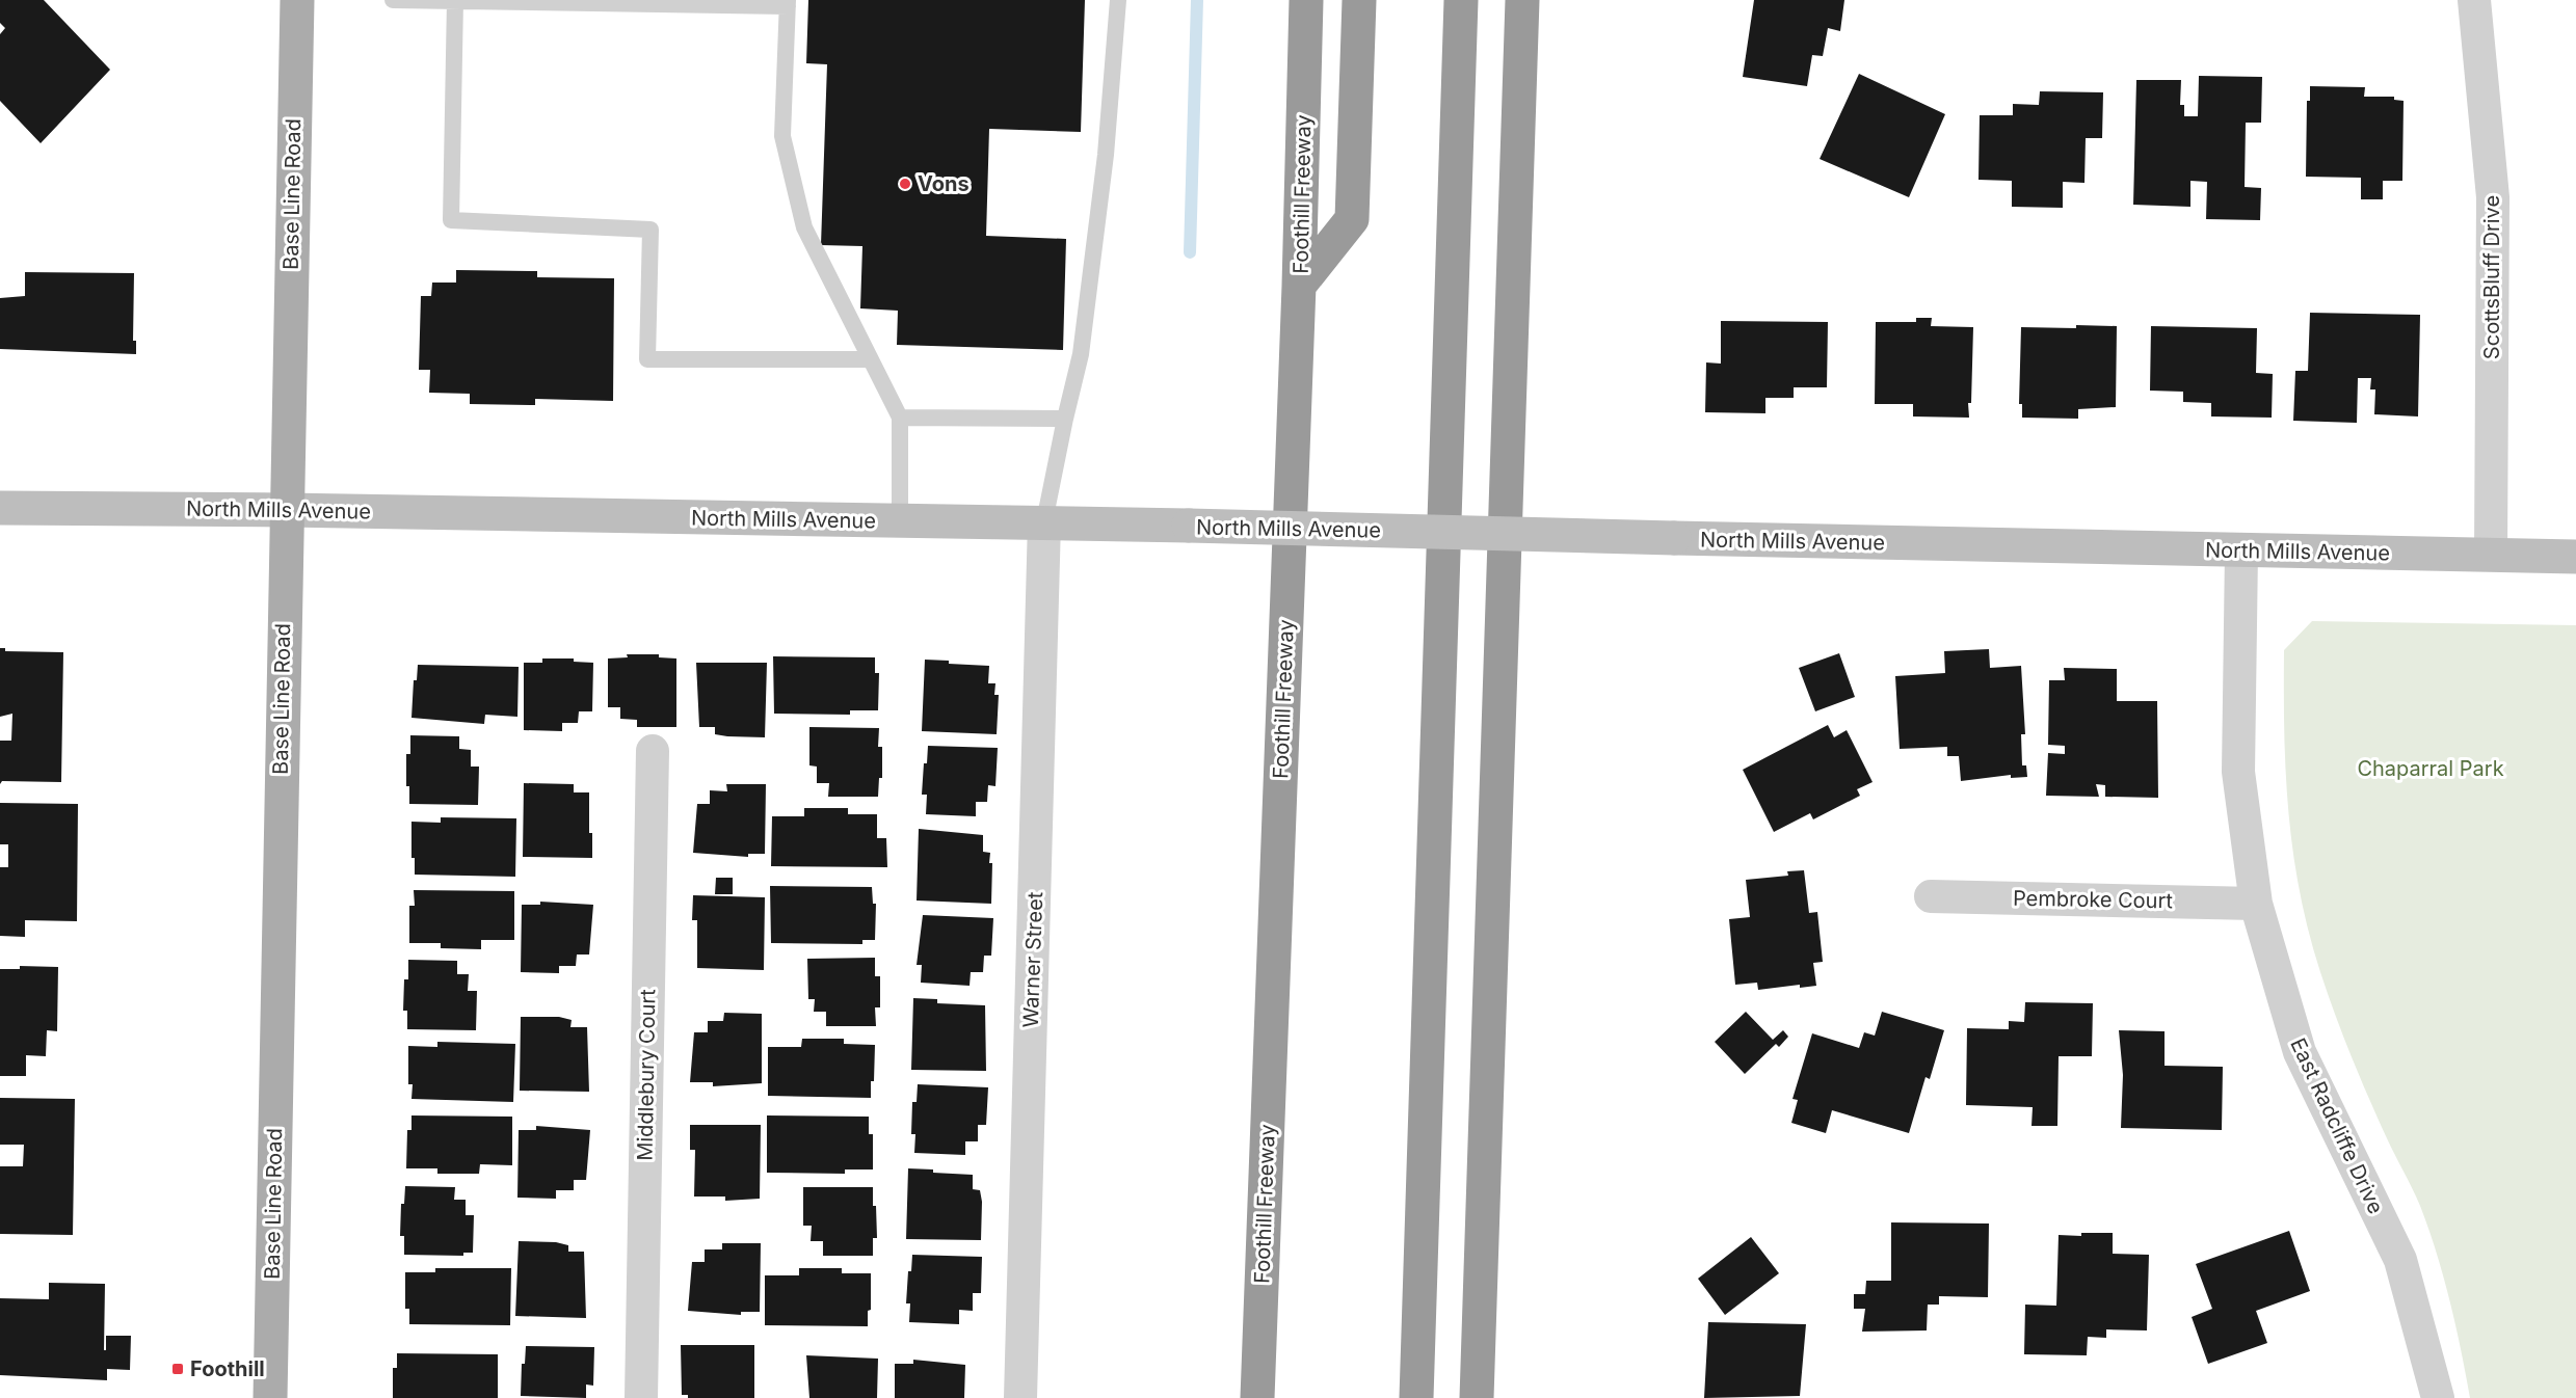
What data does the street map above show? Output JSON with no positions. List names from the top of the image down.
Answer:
{
  "streets": {
    "highway": ["Foothill Freeway"],
    "main road": ["Base Line Road", "North Mills Avenue"],
    "street": [
      "ScottsBluff Drive",
      "Pembroke Court",
      "Warner Street",
      "Middlebury Court",
      "East Radcliffe Drive"
    ]
  },
  "crossings": [
    ["Base Line Road", "North Mills Avenue"],
    ["ScottsBluff Drive", "North Mills Avenue"],
    ["North Mills Avenue", "Warner Street"],
    ["North Mills Avenue", "East Radcliffe Drive"],
    ["Pembroke Court", "East Radcliffe Drive"]
  ],
  "parks": ["Chaparral Park"],
  "places": {
    "other": ["Vons"],
    "transit": ["Foothill"]
  }
}
